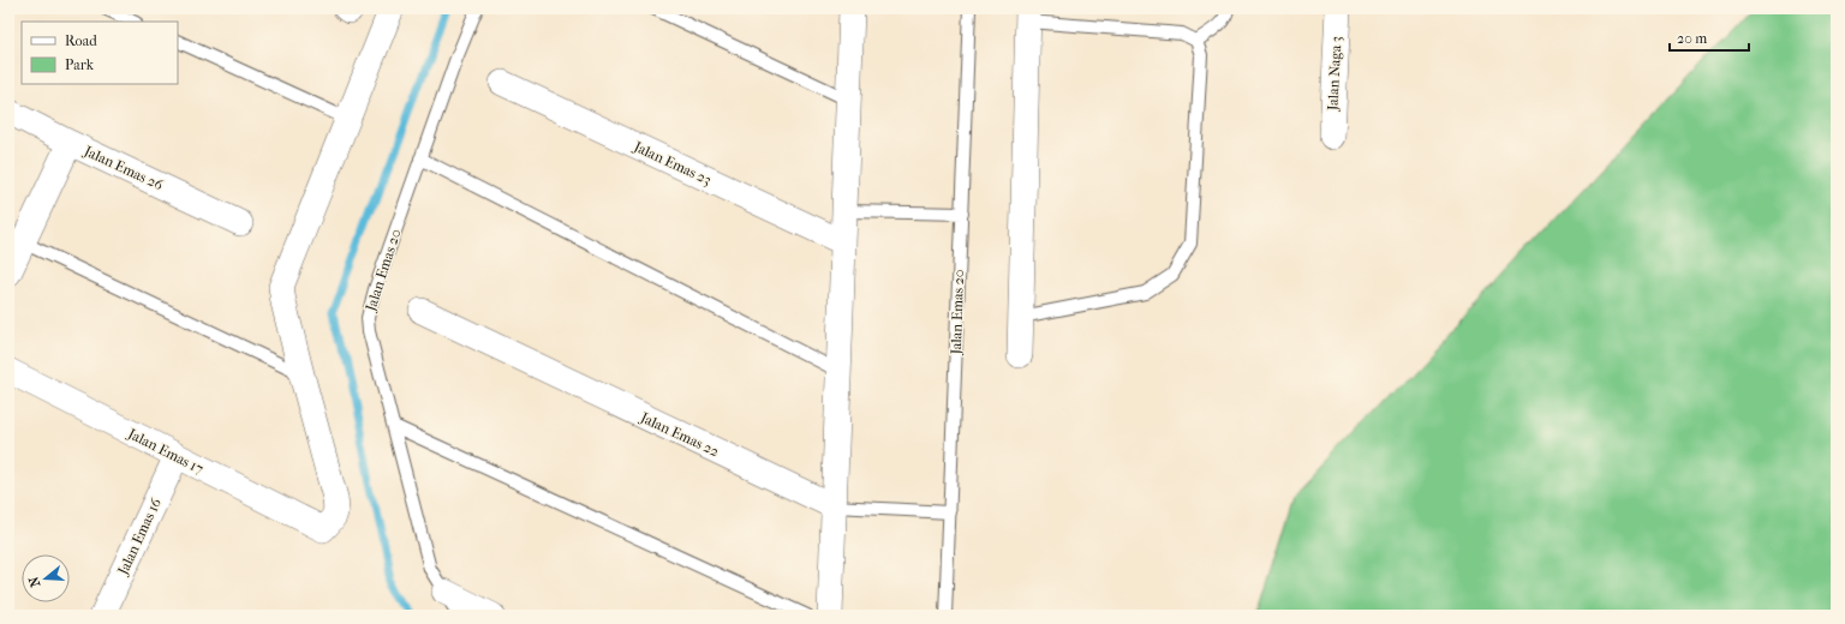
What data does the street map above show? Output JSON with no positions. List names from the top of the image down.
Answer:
{
  "streets": {
    "street": [
      "Jalan Naga 3",
      "Jalan Emas 23",
      "Jalan Emas 26",
      "Jalan Emas 22",
      "Jalan Emas 17",
      "Jalan Emas 16"
    ],
    "lane": ["Jalan Emas 20"]
  },
  "crossings": [
    ["Jalan Emas 20", "Jalan Emas 22"],
    ["Jalan Emas 17", "Jalan Emas 16"]
  ],
  "legend": ["Road", "Park"],
  "scale_bar": "20 m",
  "north": "left"
}
